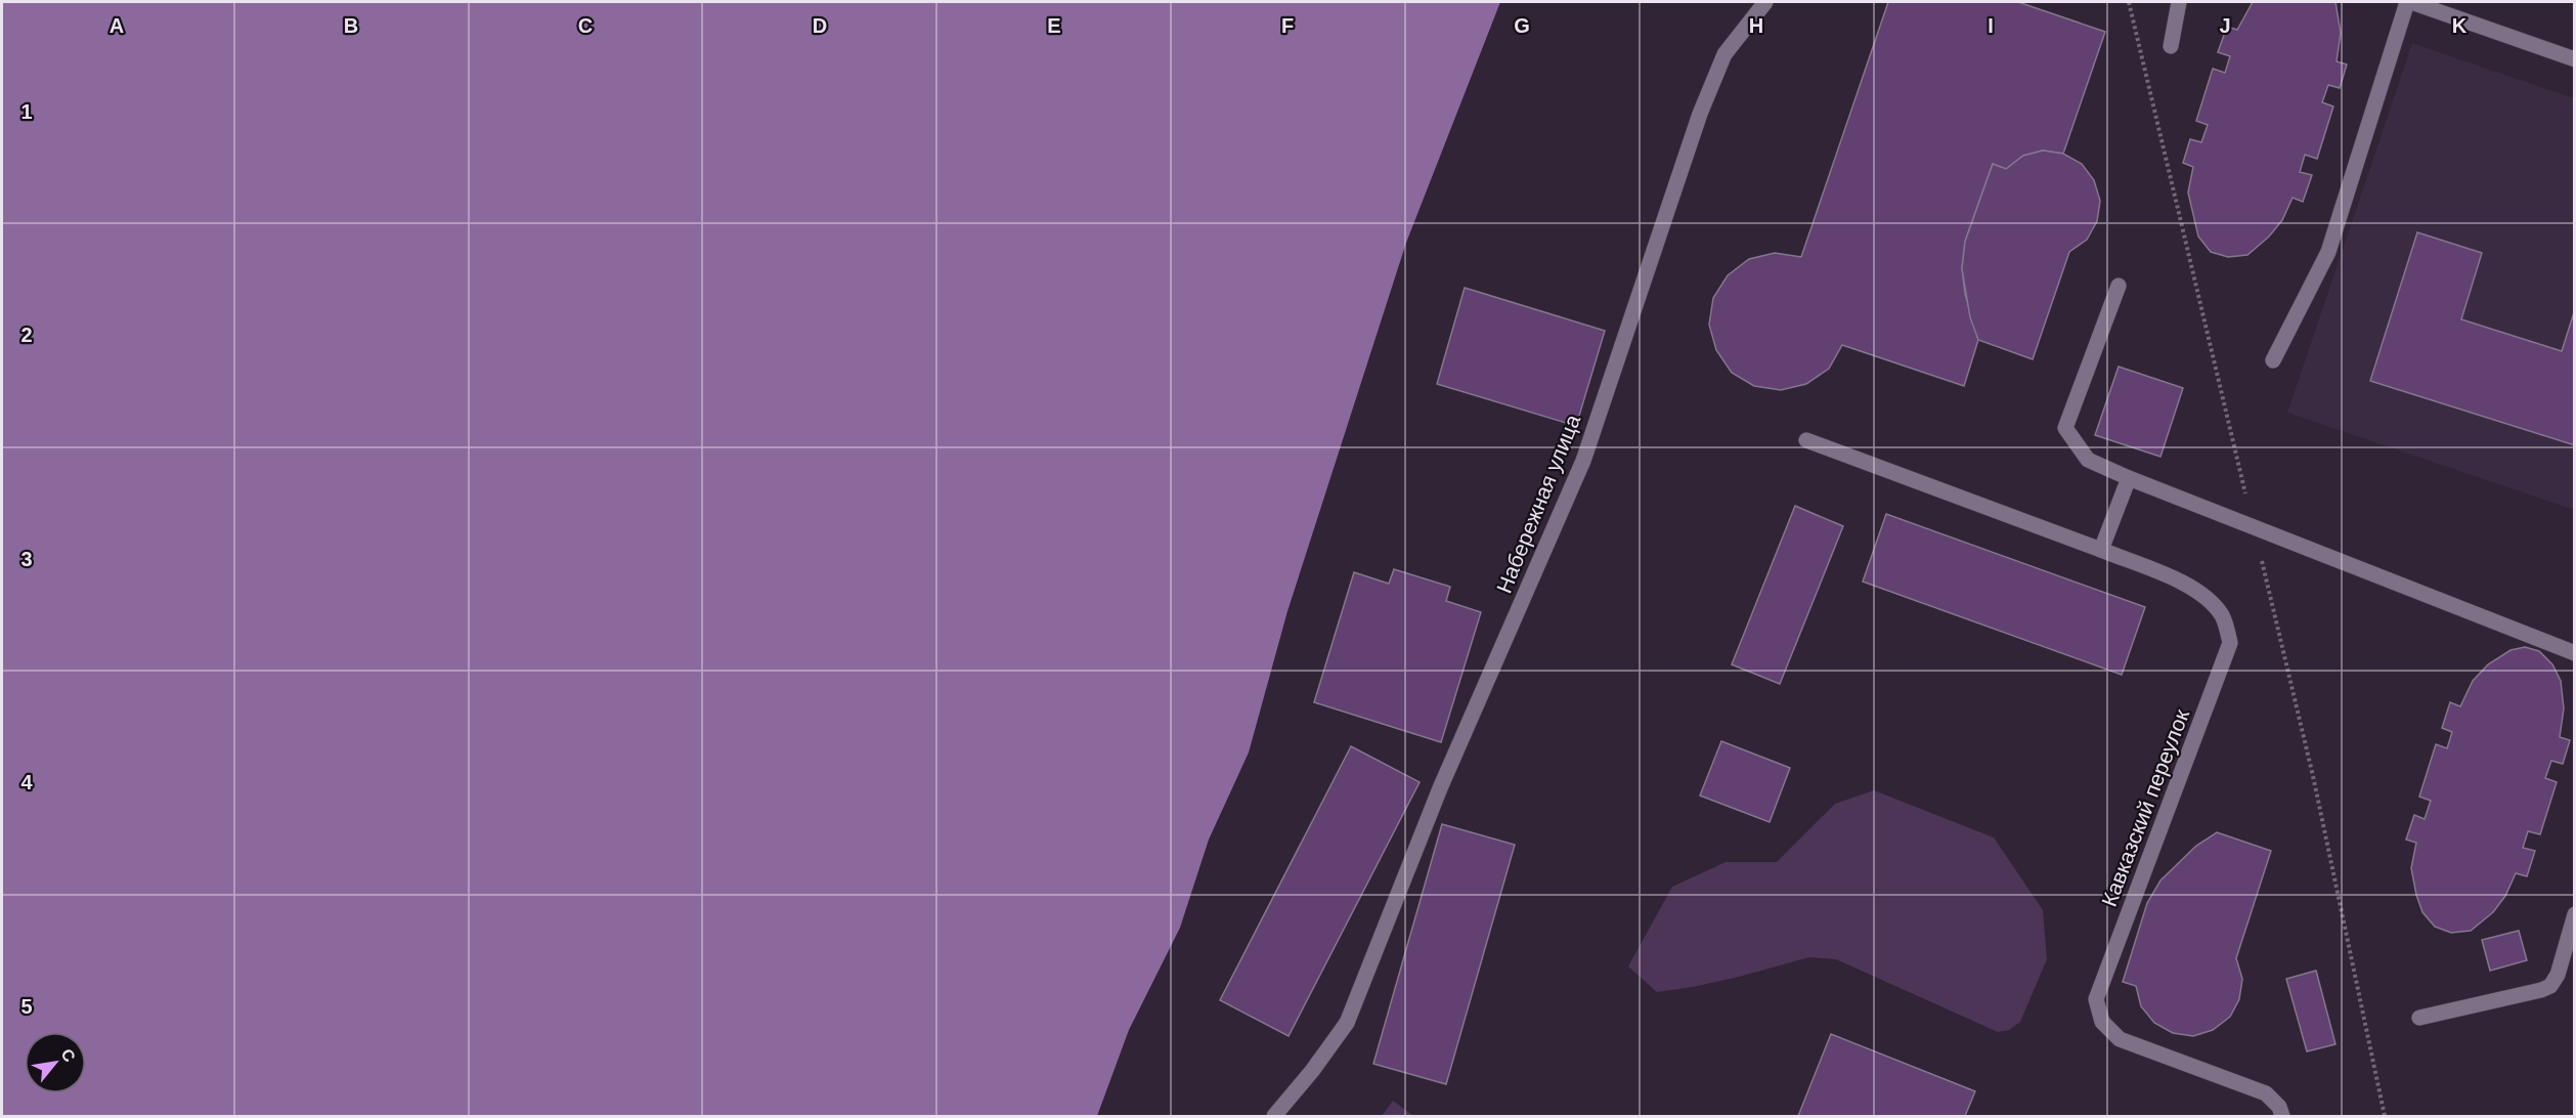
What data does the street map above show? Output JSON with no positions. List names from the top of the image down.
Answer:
{
  "streets": {
    "street": ["Набережная улица", "Кавказский переулок"]
  },
  "north": "top right",
  "grid": {
    "columns": [
      "A",
      "B",
      "C",
      "D",
      "E",
      "F",
      "G",
      "H",
      "I",
      "J",
      "K"
    ],
    "rows": [
      "1",
      "2",
      "3",
      "4",
      "5"
    ]
  }
}
